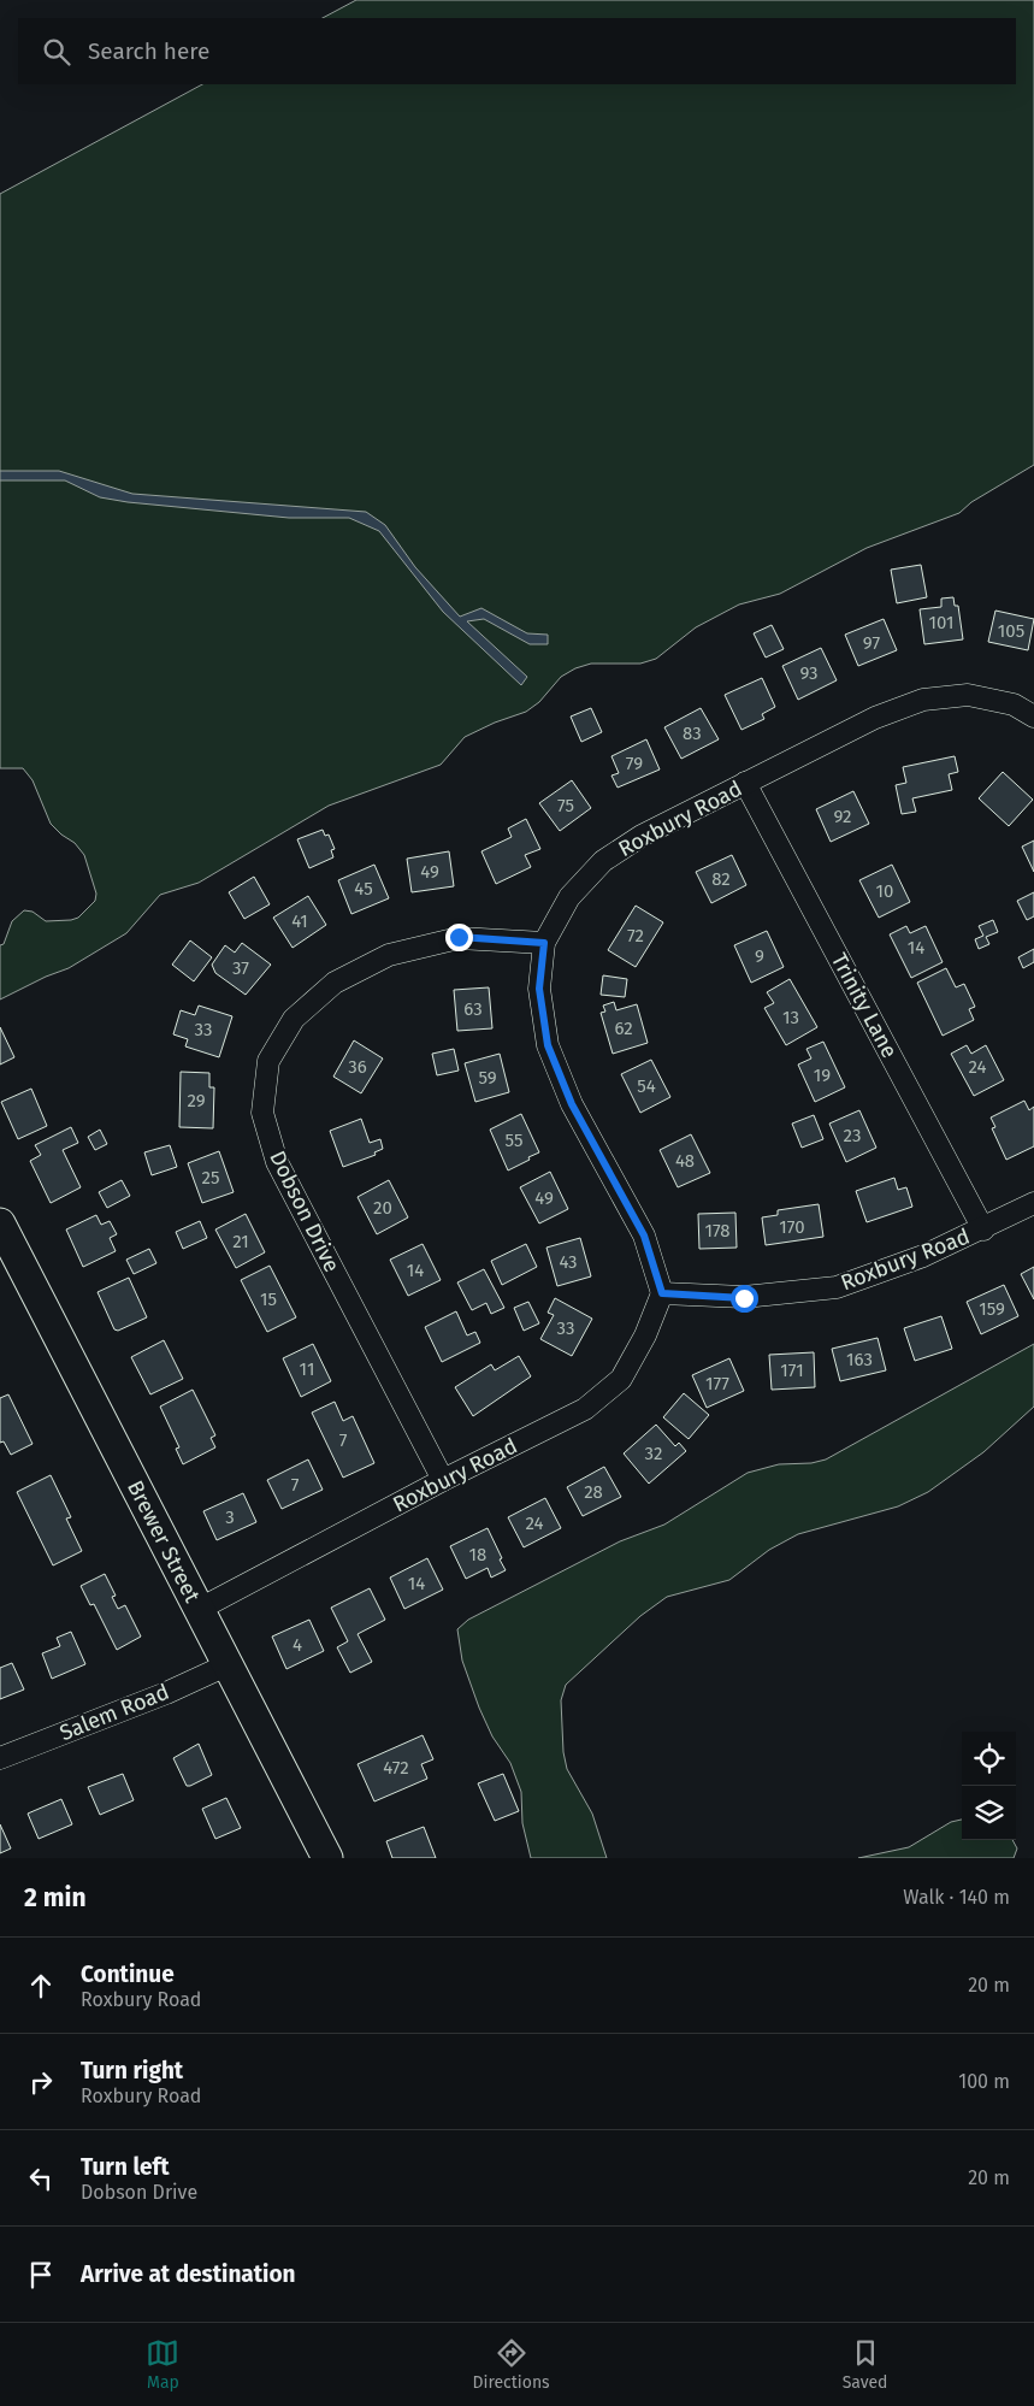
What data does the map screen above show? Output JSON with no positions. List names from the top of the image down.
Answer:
{
  "streets": {
    "main road": ["Brewer Street"],
    "street": [
      "Roxbury Road",
      "Trinity Lane",
      "Dobson Drive",
      "Salem Road"
    ]
  },
  "crossings": [
    ["Roxbury Road", "Trinity Lane"],
    ["Roxbury Road", "Dobson Drive"],
    ["Roxbury Road", "Brewer Street"],
    ["Brewer Street", "Salem Road"]
  ],
  "house_numbers": [
    "101",
    "105",
    "97",
    "93",
    "83",
    "79",
    "75",
    "92",
    "49",
    "82",
    "45",
    "10",
    "41",
    "72",
    "14",
    "9",
    "37",
    "63",
    "13",
    "62",
    "33",
    "36",
    "24",
    "19",
    "59",
    "54",
    "29",
    "23",
    "55",
    "48",
    "25",
    "49",
    "20",
    "170",
    "178",
    "21",
    "43",
    "14",
    "15",
    "159",
    "33",
    "163",
    "11",
    "171",
    "177",
    "7",
    "32",
    "7",
    "28",
    "3",
    "24",
    "18",
    "14",
    "4",
    "472"
  ],
  "page": {
    "search": "Search here",
    "heading": ["2 min", "Walk · 140 m"],
    "list": [
      ["Continue", "Roxbury Road", "20 m"],
      ["Turn right", "Roxbury Road", "100 m"],
      ["Turn left", "Dobson Drive", "20 m"],
      "Arrive at destination"
    ],
    "nav": ["Map", "Directions", "Saved"]
  }
}
